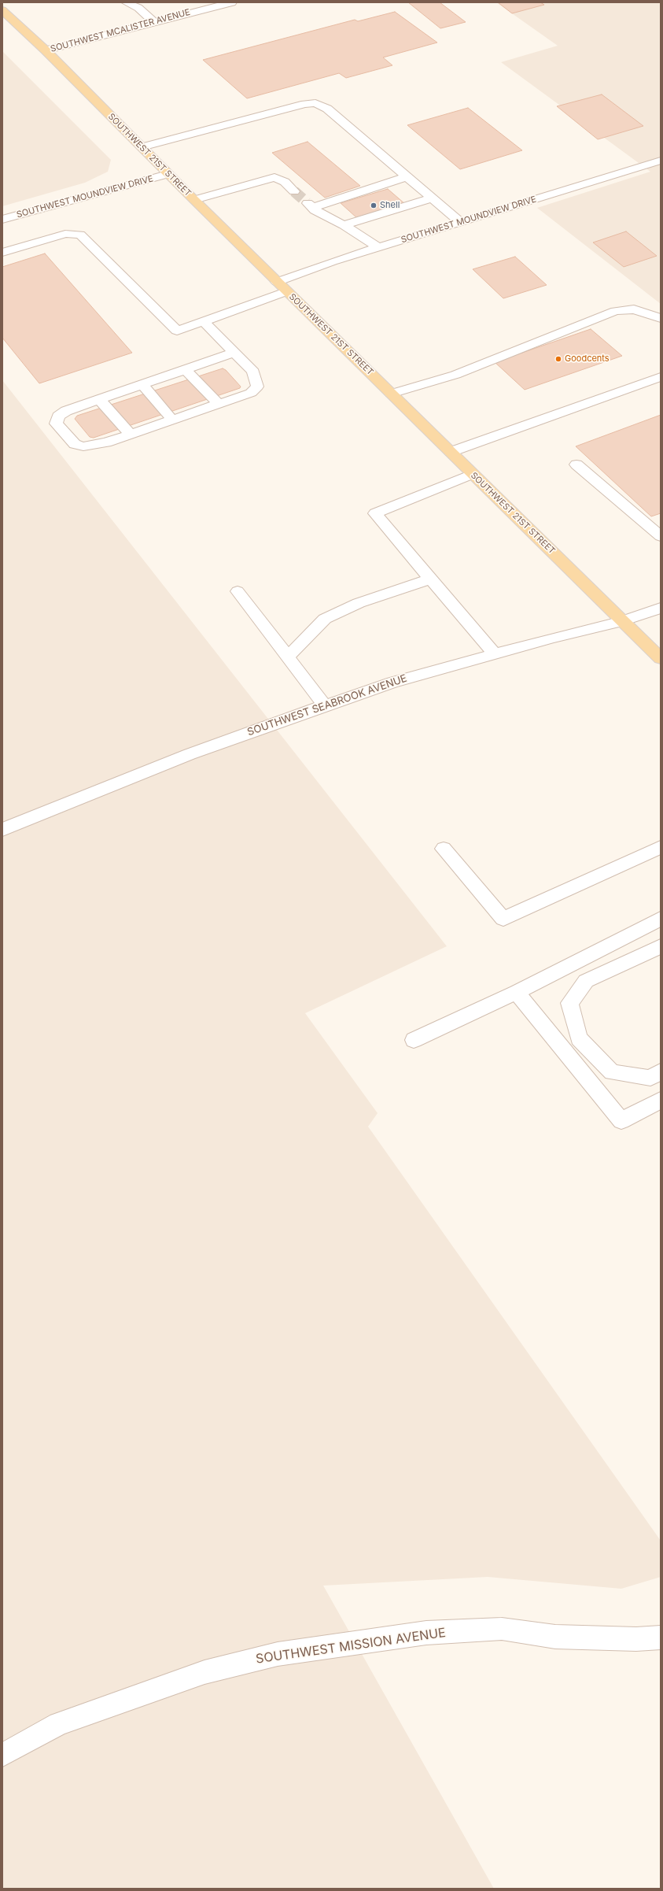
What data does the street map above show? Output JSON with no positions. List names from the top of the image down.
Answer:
{
  "streets": {
    "main road": ["SOUTHWEST 21ST STREET"],
    "street": [
      "SOUTHWEST MCALISTER AVENUE",
      "SOUTHWEST MOUNDVIEW DRIVE",
      "SOUTHWEST SEABROOK AVENUE",
      "SOUTHWEST MISSION AVENUE"
    ]
  },
  "crossings": [
    ["SOUTHWEST MCALISTER AVENUE", "SOUTHWEST 21ST STREET"],
    ["SOUTHWEST 21ST STREET", "SOUTHWEST MOUNDVIEW DRIVE"],
    ["SOUTHWEST 21ST STREET", "SOUTHWEST SEABROOK AVENUE"]
  ],
  "places": ["Shell", "Goodcents"]
}
